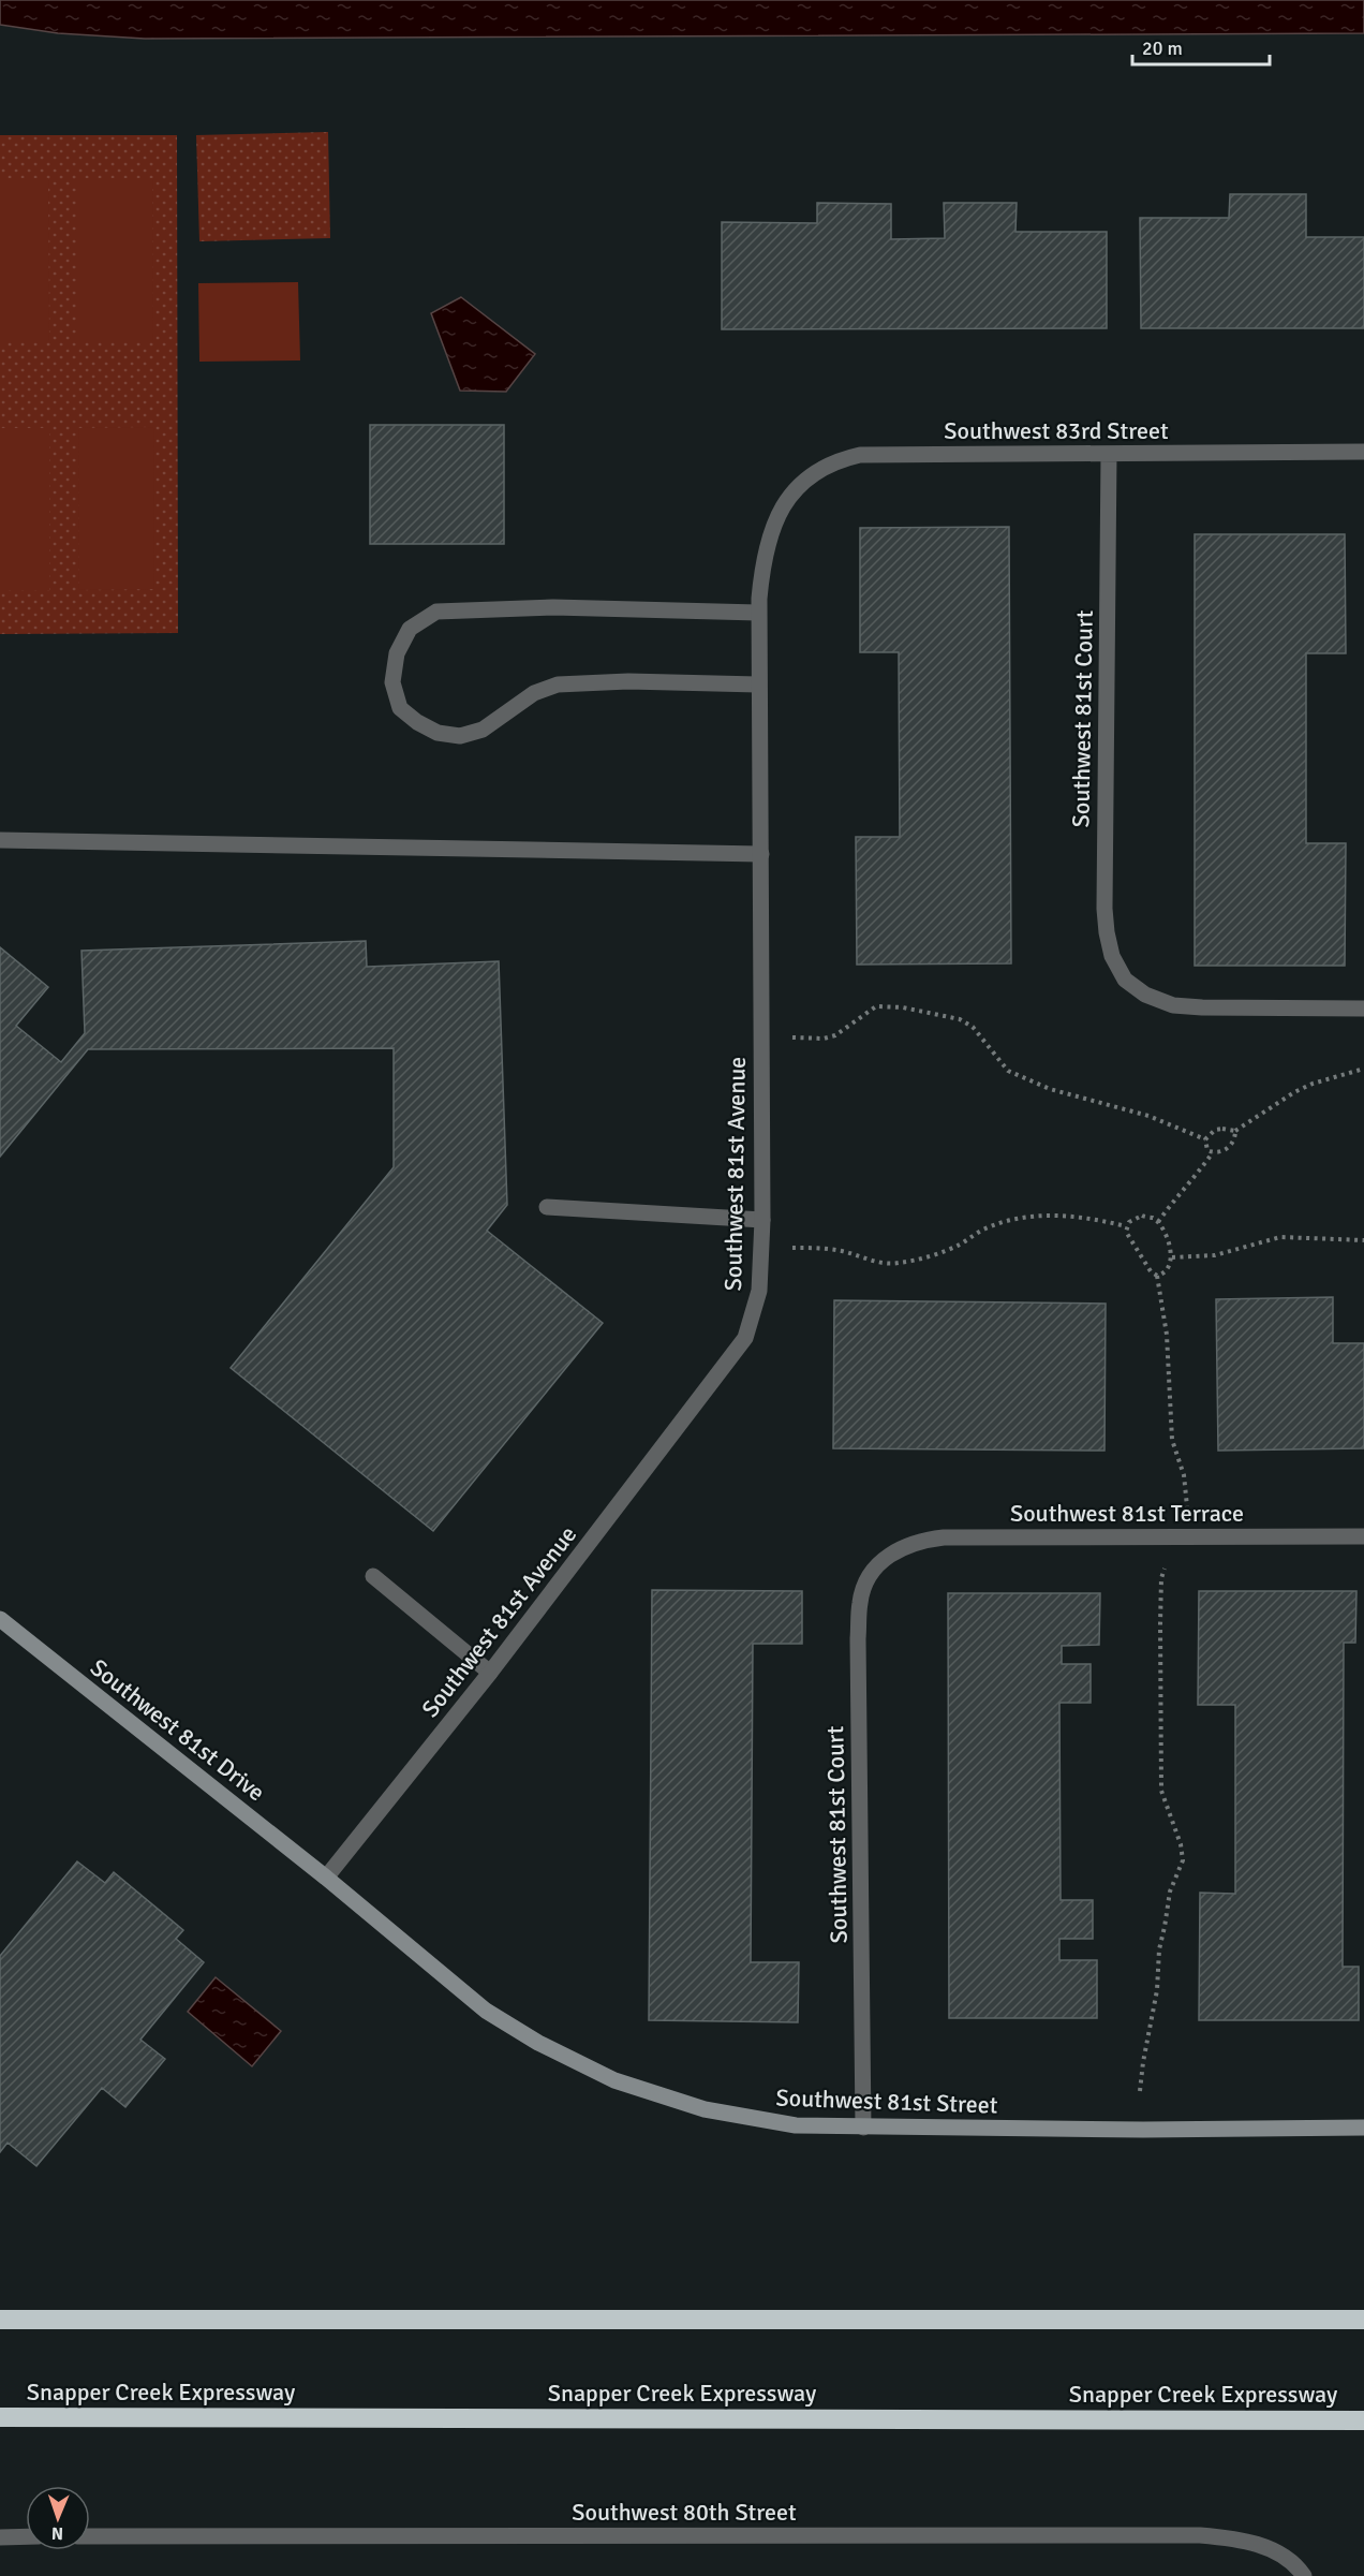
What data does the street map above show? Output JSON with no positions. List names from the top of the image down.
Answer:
{
  "streets": {
    "highway": ["Snapper Creek Expressway"],
    "street": [
      "Southwest 83rd Street",
      "Southwest 81st Court",
      "Southwest 81st Avenue",
      "Southwest 81st Terrace",
      "Southwest 81st Drive",
      "Southwest 81st Street",
      "Southwest 80th Street"
    ]
  },
  "crossings": [
    ["Southwest 83rd Street", "Southwest 81st Court"],
    ["Southwest 83rd Street", "Southwest 81st Avenue"],
    ["Southwest 81st Court", "Southwest 81st Terrace"],
    ["Southwest 81st Court", "Southwest 81st Street"],
    ["Southwest 81st Avenue", "Southwest 81st Drive"],
    ["Southwest 81st Avenue", "Southwest 81st Street"],
    ["Southwest 81st Drive", "Southwest 81st Street"]
  ],
  "scale_bar": "20 m",
  "north": "bottom"
}
